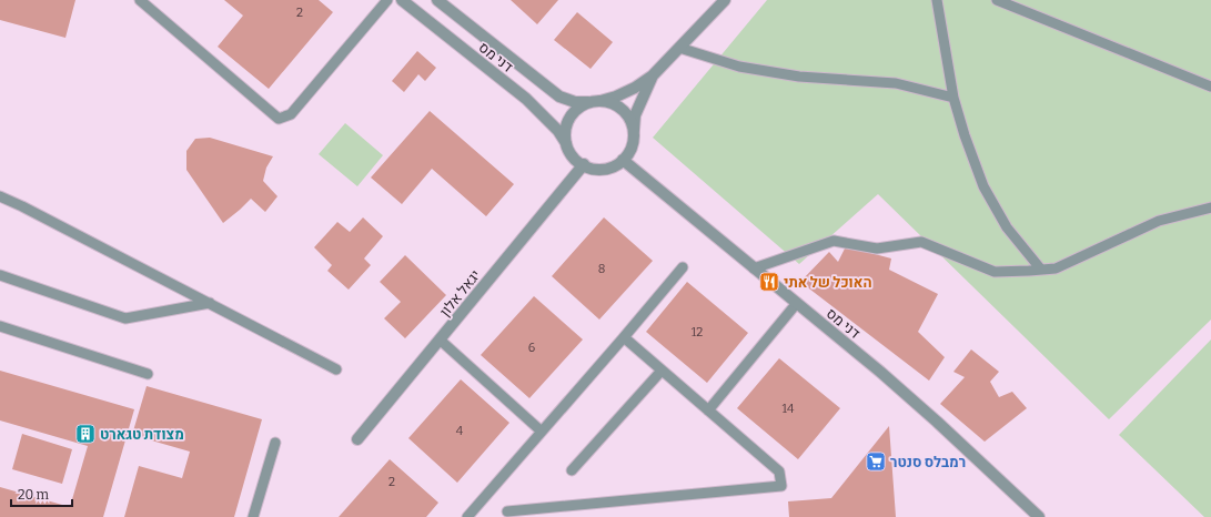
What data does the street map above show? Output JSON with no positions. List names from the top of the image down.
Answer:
{
  "streets": {
    "street": ["דני מס", "יגאל אלון"]
  },
  "crossings": [
    ["דני מס", "יגאל אלון"]
  ],
  "places": {
    "restaurant": ["האוכל של אתי"],
    "building": ["מצודת טגארט"],
    "supermarket": ["רמבלס סנטר"]
  },
  "house_numbers": [
    "2",
    "8",
    "12",
    "6",
    "14",
    "4",
    "2"
  ],
  "scale_bar": "20 m"
}
